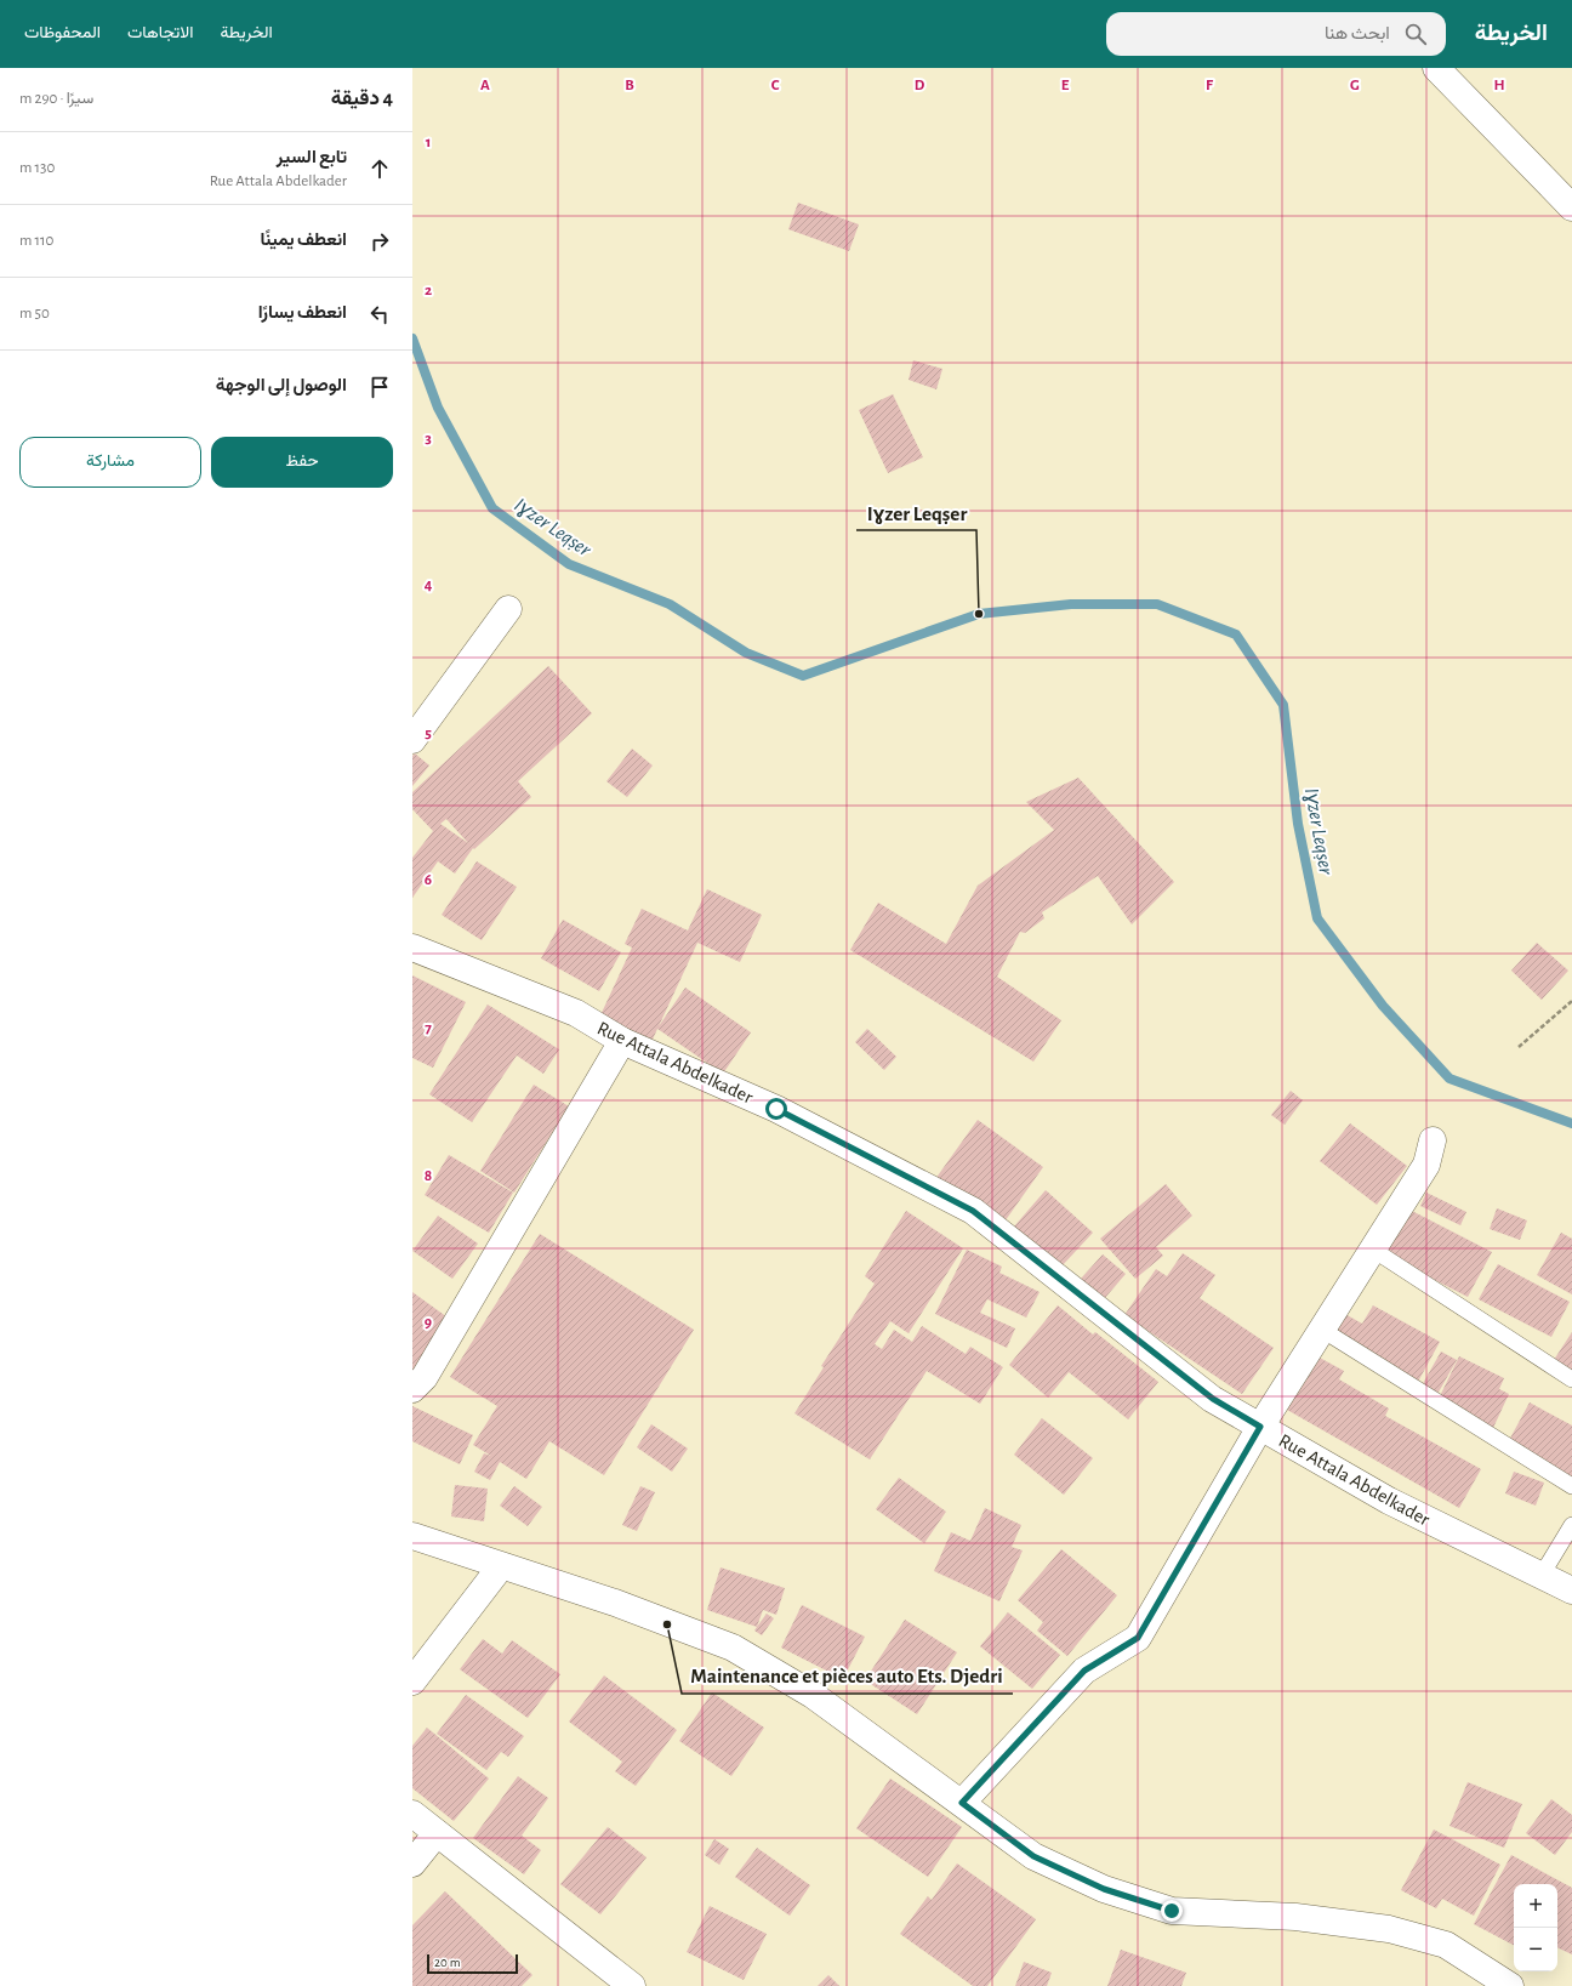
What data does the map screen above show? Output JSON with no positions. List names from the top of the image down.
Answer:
{
  "streets": {
    "street": ["Rue Attala Abdelkader"]
  },
  "water": ["Iɣzer Leqṣer"],
  "places": ["Iɣzer Leqṣer", "Maintenance et pièces auto Ets. Djedri"],
  "scale_bar": "20 m",
  "page": {
    "header": "الخريطة",
    "search": "ابحث هنا",
    "nav": ["الخريطة", "الاتجاهات", "المحفوظات"],
    "heading": ["4 دقيقة", "سيرًا · 290 m"],
    "list": [
      ["تابع السير", "Rue Attala Abdelkader", "130 m"],
      ["انعطف يمينًا", "110 m"],
      ["انعطف يسارًا", "50 m"],
      "الوصول إلى الوجهة"
    ],
    "buttons": ["حفظ", "مشاركة"],
    "map_buttons": ["+", "−"],
    "scale": "20 m"
  },
  "grid": {
    "columns": [
      "A",
      "B",
      "C",
      "D",
      "E",
      "F",
      "G",
      "H"
    ],
    "rows": [
      "1",
      "2",
      "3",
      "4",
      "5",
      "6",
      "7",
      "8",
      "9"
    ]
  }
}
